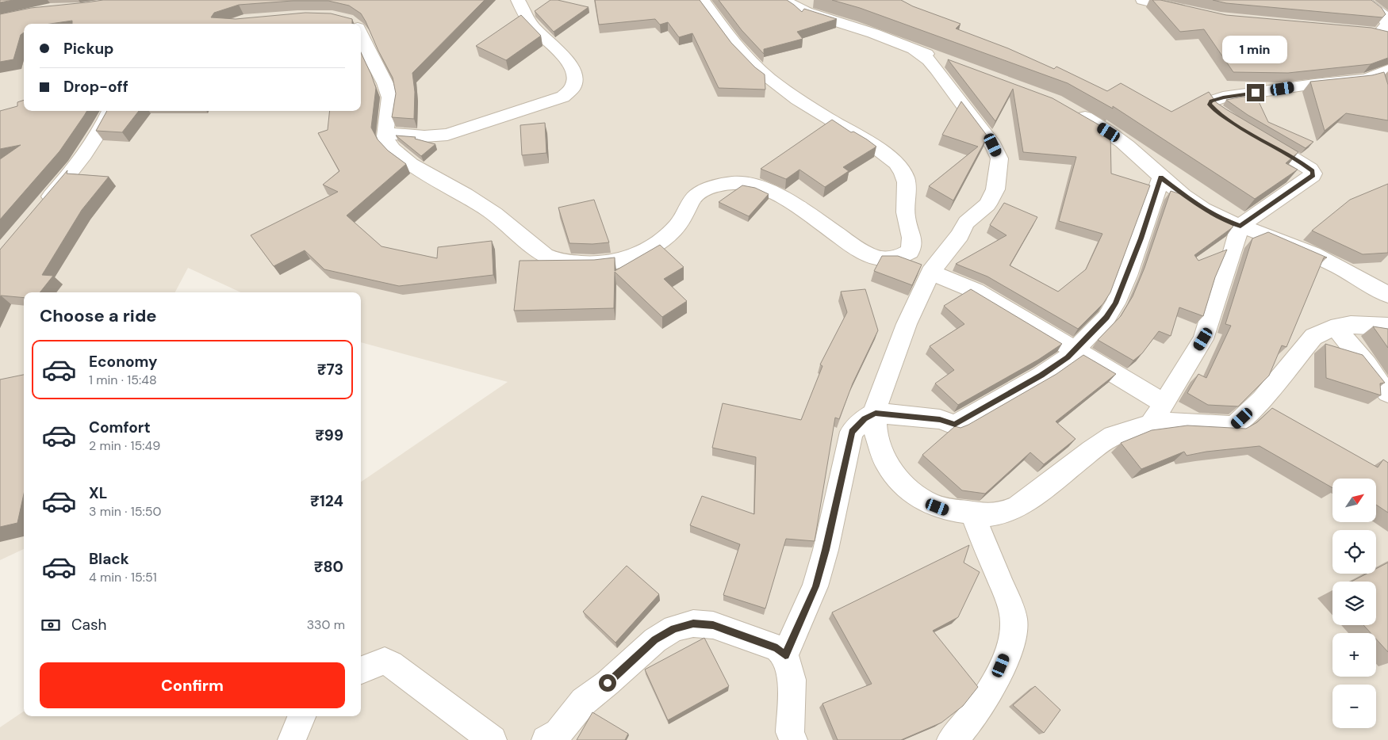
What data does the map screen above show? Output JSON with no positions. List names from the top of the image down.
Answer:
{
  "north": "top right",
  "page": {
    "banner": ["Pickup", "Drop-off"],
    "bubble": "1 min",
    "heading": "Choose a ride",
    "list": [
      {
        "name": "Economy",
        "note": "1 min · 15:48",
        "value": "₹73"
      },
      {
        "name": "Comfort",
        "note": "2 min · 15:49",
        "value": "₹99"
      },
      {
        "name": "XL",
        "note": "3 min · 15:50",
        "value": "₹124"
      },
      {
        "name": "Black",
        "note": "4 min · 15:51",
        "value": "₹80"
      }
    ],
    "map_buttons": ["+", "−"],
    "pay": ["Cash", "330 m"],
    "buttons": "Confirm"
  }
}
